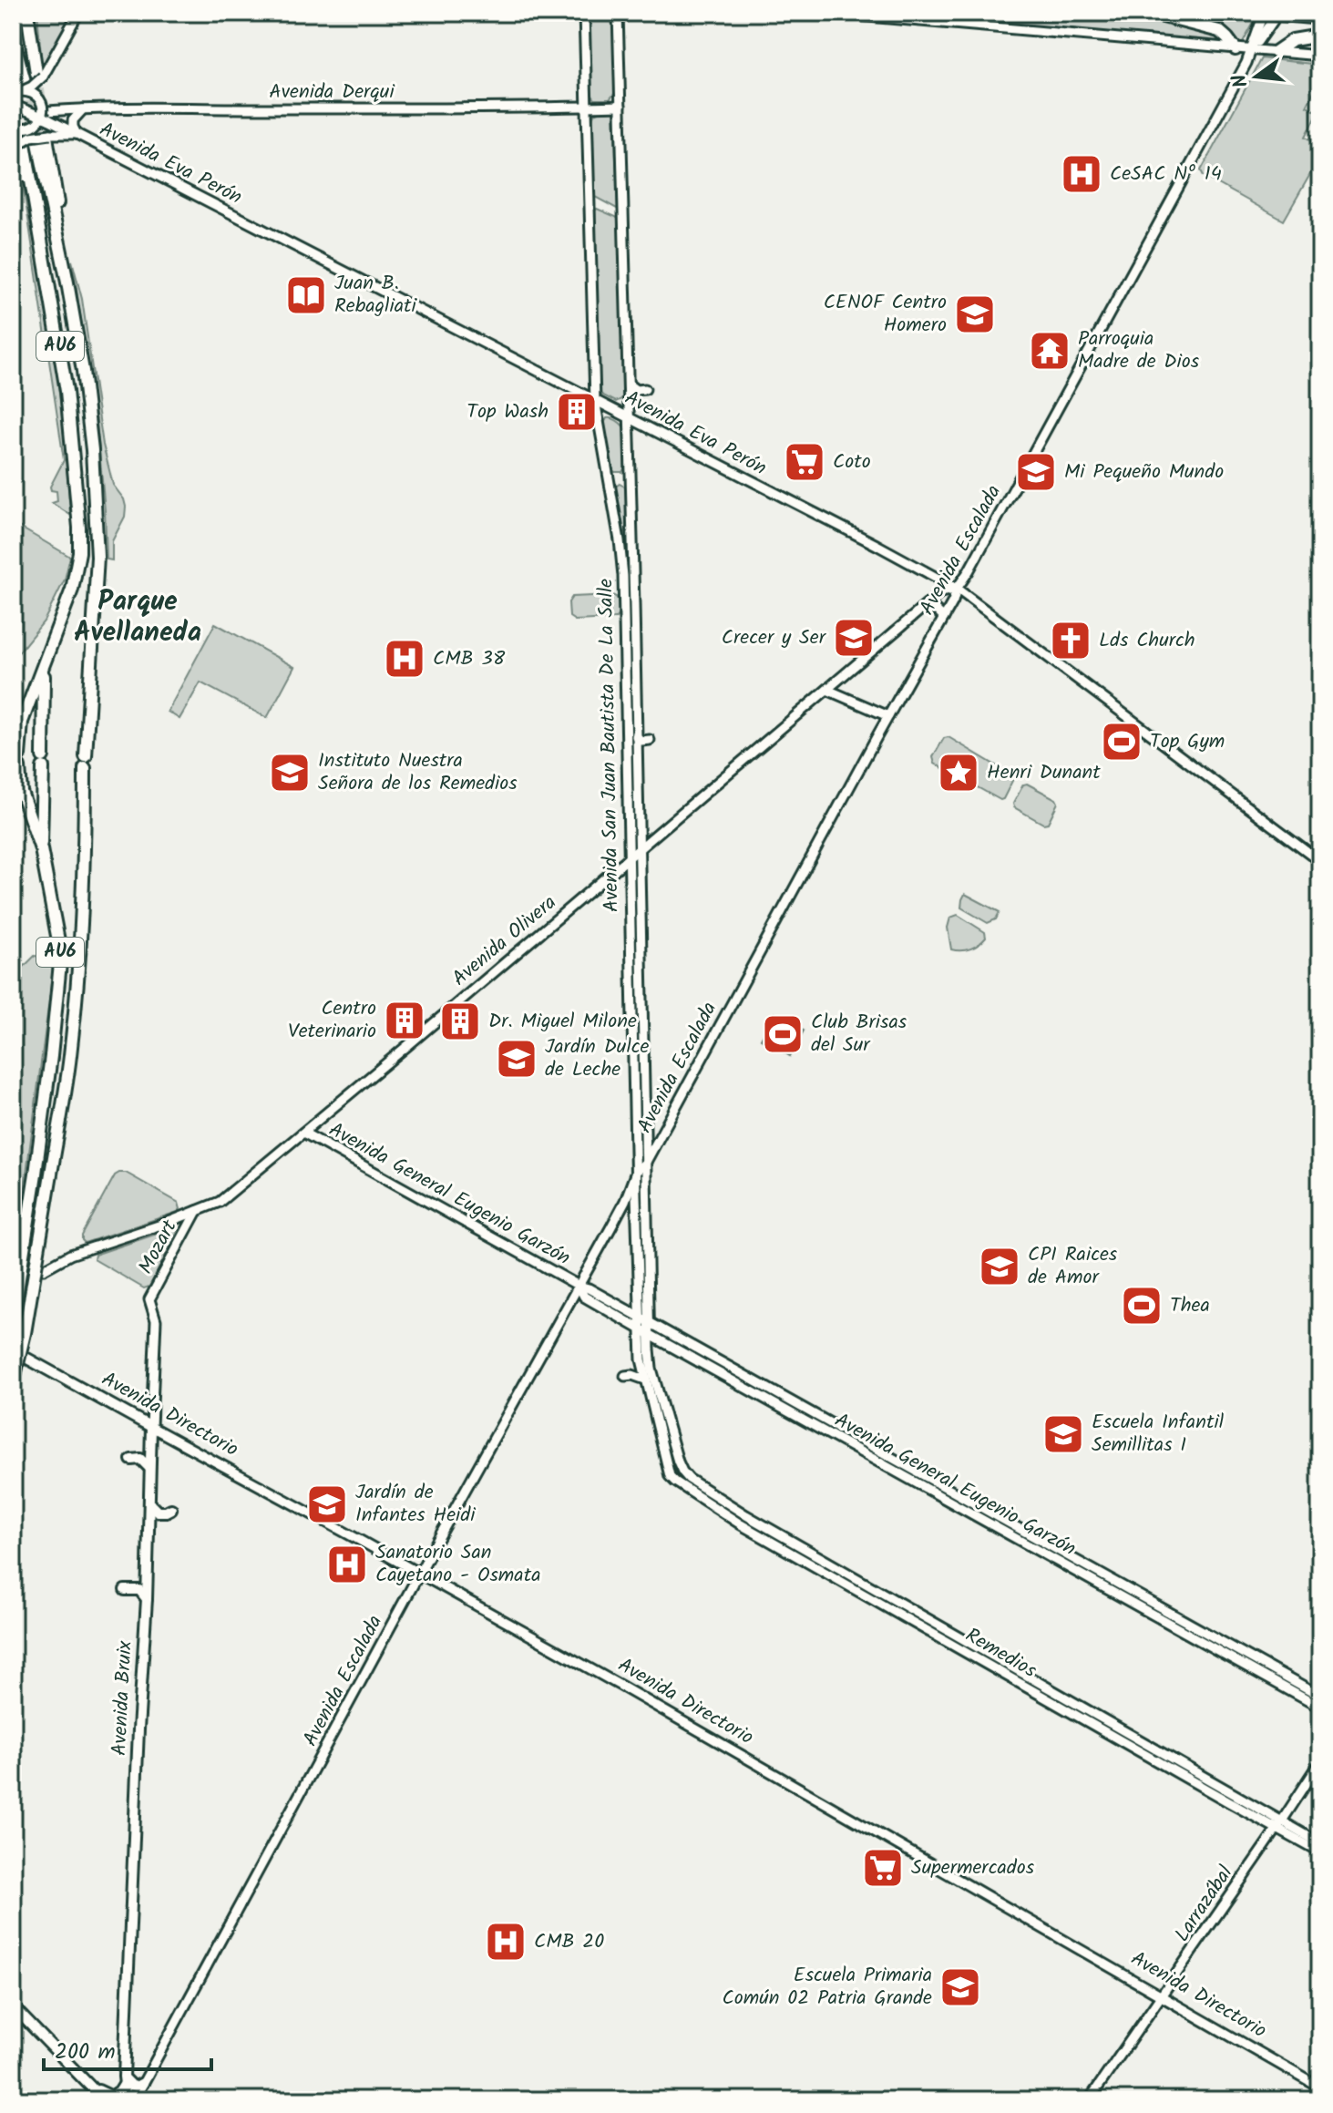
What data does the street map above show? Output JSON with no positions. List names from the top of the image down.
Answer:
{
  "streets": {
    "highway": ["AU6"],
    "main road": ["Avenida Directorio", "Avenida Bruix"],
    "street": [
      "Avenida Derqui",
      "Avenida Eva Perón",
      "Avenida Escalada",
      "Avenida San Juan Bautista De La Salle",
      "Avenida Olivera",
      "Avenida General Eugenio Garzón",
      "Mozart",
      "Remedios",
      "Larrazábal"
    ]
  },
  "crossings": [
    ["Avenida Derqui", "Avenida Eva Perón"],
    ["Avenida Derqui", "Avenida San Juan Bautista De La Salle"],
    ["Avenida Eva Perón", "Avenida Escalada"],
    ["Avenida Eva Perón", "Avenida San Juan Bautista De La Salle"],
    ["Avenida Eva Perón", "Avenida Olivera"],
    ["Avenida Escalada", "Avenida San Juan Bautista De La Salle"],
    ["Avenida Escalada", "Avenida Olivera"],
    ["Avenida Escalada", "Avenida General Eugenio Garzón"],
    ["Avenida Escalada", "Avenida Directorio"],
    ["Avenida San Juan Bautista De La Salle", "Avenida Olivera"],
    ["Avenida San Juan Bautista De La Salle", "Avenida General Eugenio Garzón"],
    ["Avenida San Juan Bautista De La Salle", "Remedios"],
    ["Avenida Olivera", "Avenida General Eugenio Garzón"],
    ["Avenida Olivera", "Mozart"],
    ["Mozart", "Avenida Bruix"],
    ["Avenida Directorio", "Avenida Bruix"],
    ["Avenida Directorio", "Larrazábal"],
    ["Remedios", "Larrazábal"]
  ],
  "districts": ["Parque Avellaneda"],
  "places": {
    "hospital": [
      "CeSAC Nº 14",
      "CMB 38",
      "Sanatorio San Cayetano - Osmata",
      "CMB 20"
    ],
    "library": ["Juan B. Rebagliati"],
    "school or university": [
      "CENOF Centro Homero",
      "Mi Pequeño Mundo",
      "Crecer y Ser",
      "Instituto Nuestra Señora de los Remedios",
      "Jardín Dulce de Leche",
      "CPI Raices de Amor",
      "Escuela Infantil Semillitas I",
      "Jardín de Infantes Heidi",
      "Escuela Primaria Común 02 Patria Grande"
    ],
    "temple": ["Parroquia Madre de Dios"],
    "building": ["Top Wash", "Centro Veterinario", "Dr. Miguel Milone"],
    "supermarket": ["Coto", "Supermercados"],
    "church": ["Lds Church"],
    "sports": ["Top Gym", "Club Brisas del Sur", "Thea"],
    "place": ["Henri Dunant"]
  },
  "scale_bar": "200 m",
  "north": "left"
}
